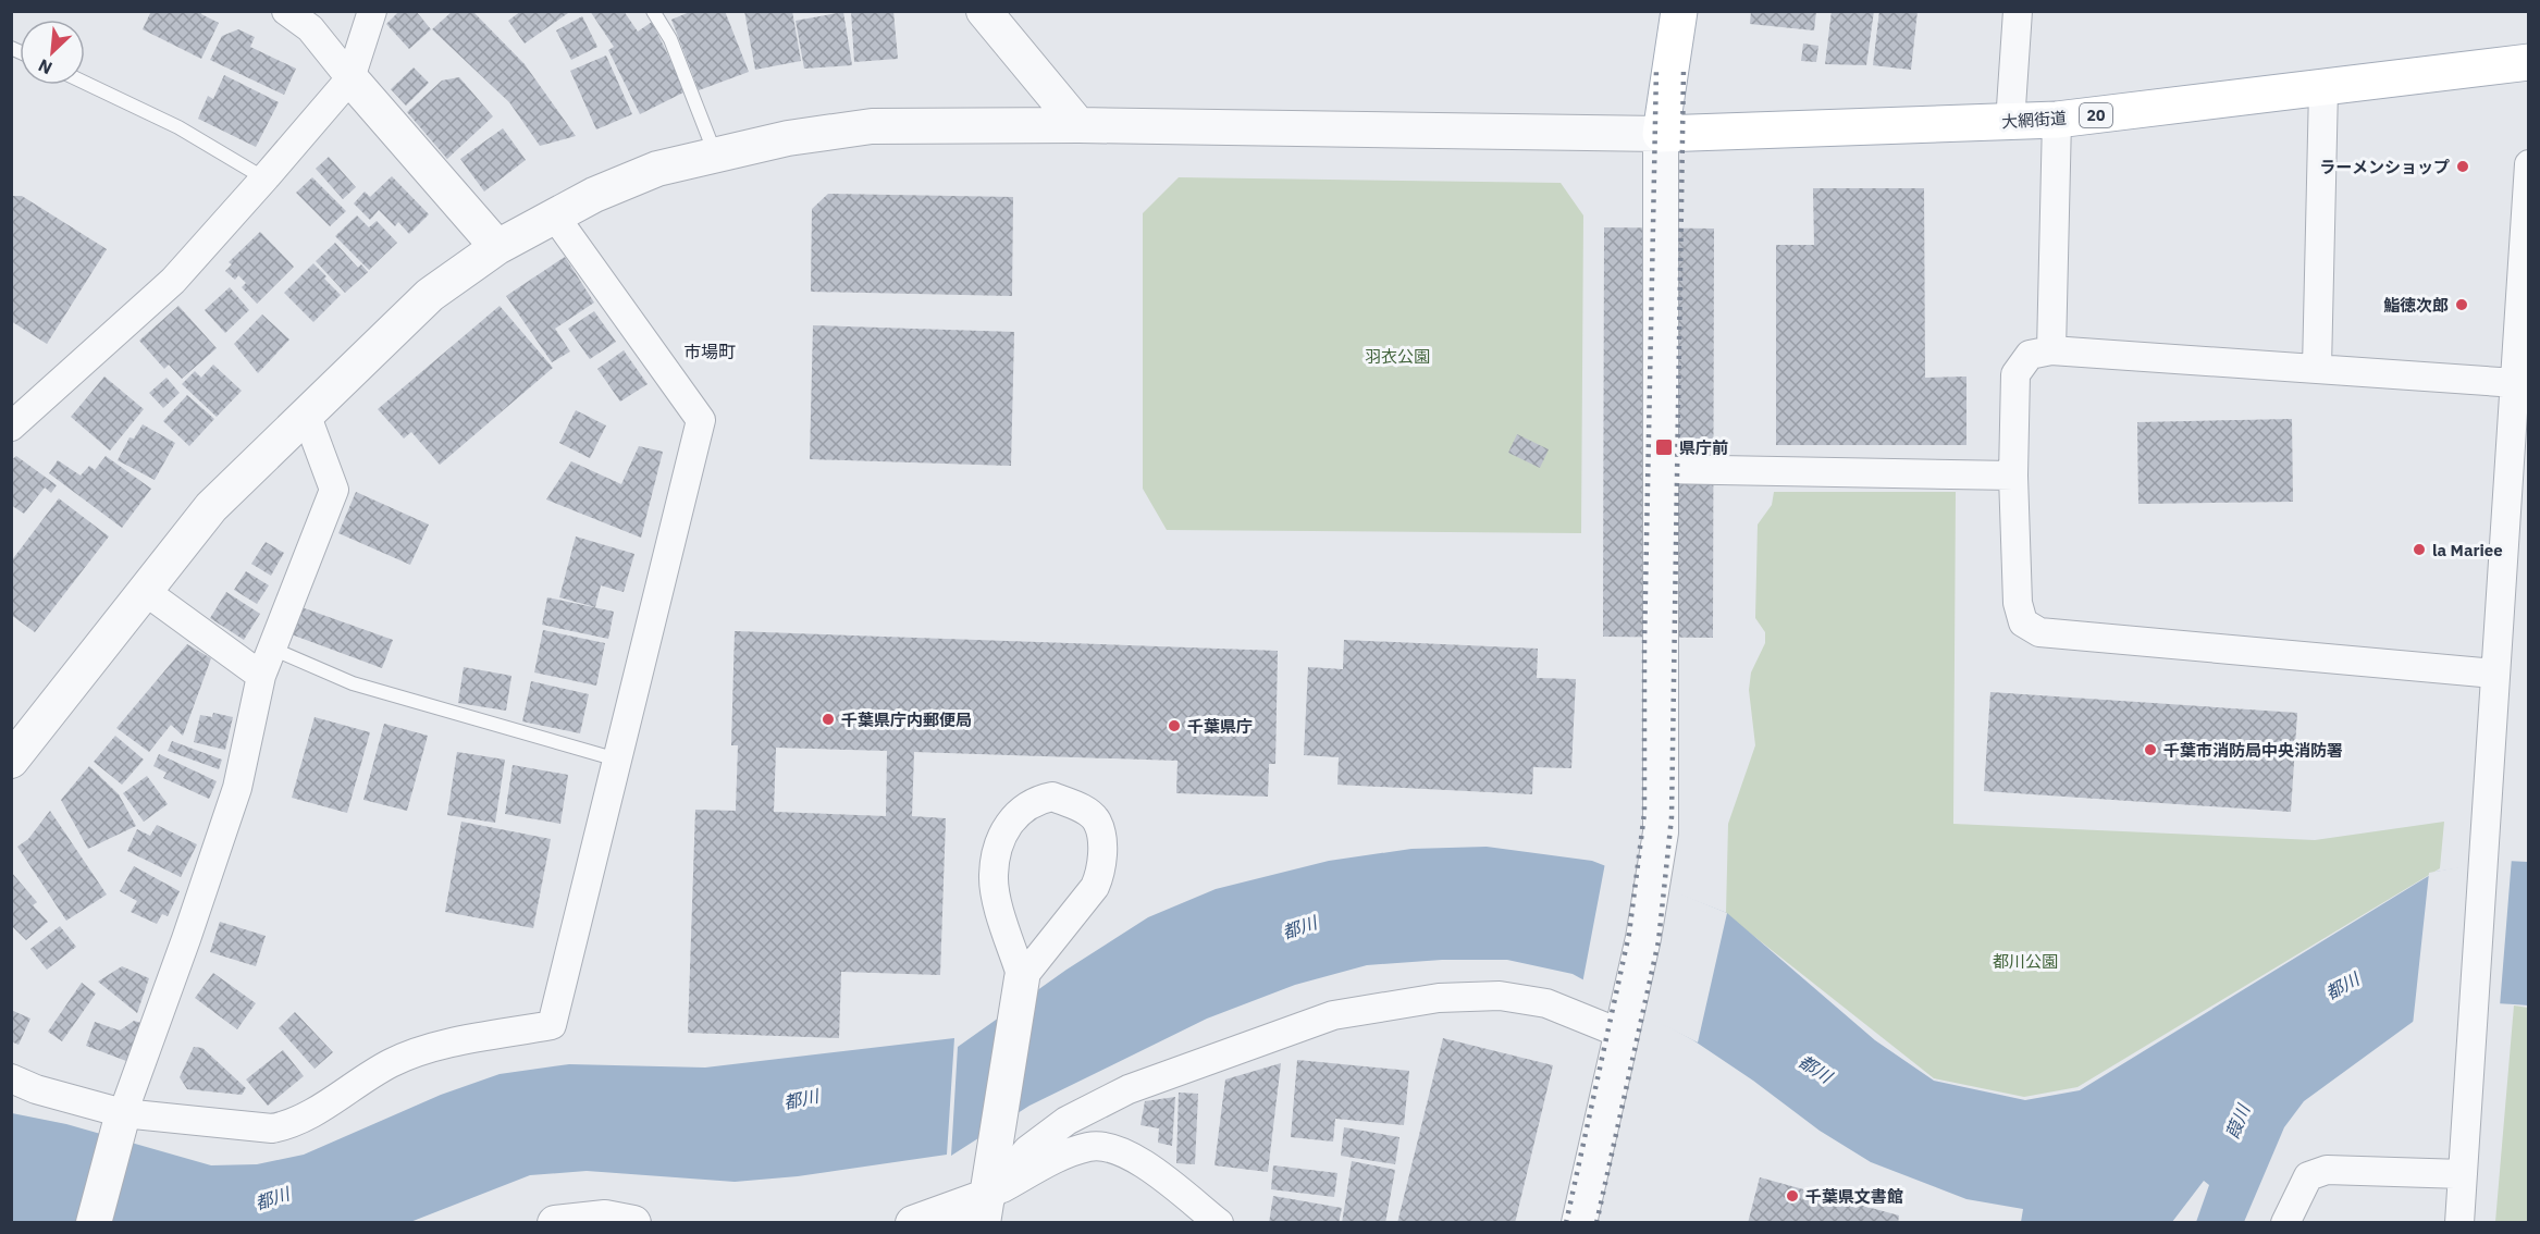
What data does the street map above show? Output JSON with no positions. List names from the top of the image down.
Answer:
{
  "streets": {
    "main road": ["20", "大網街道"]
  },
  "districts": ["市場町"],
  "water": ["都川", "葭川"],
  "parks": ["羽衣公園", "都川公園"],
  "places": {
    "other": [
      "ラーメンショップ",
      "鮨徳次郎",
      "la Mariee",
      "千葉県庁内郵便局",
      "千葉県庁",
      "千葉市消防局中央消防署",
      "千葉県文書館"
    ],
    "transit": ["県庁前"]
  },
  "north": "bottom left"
}
